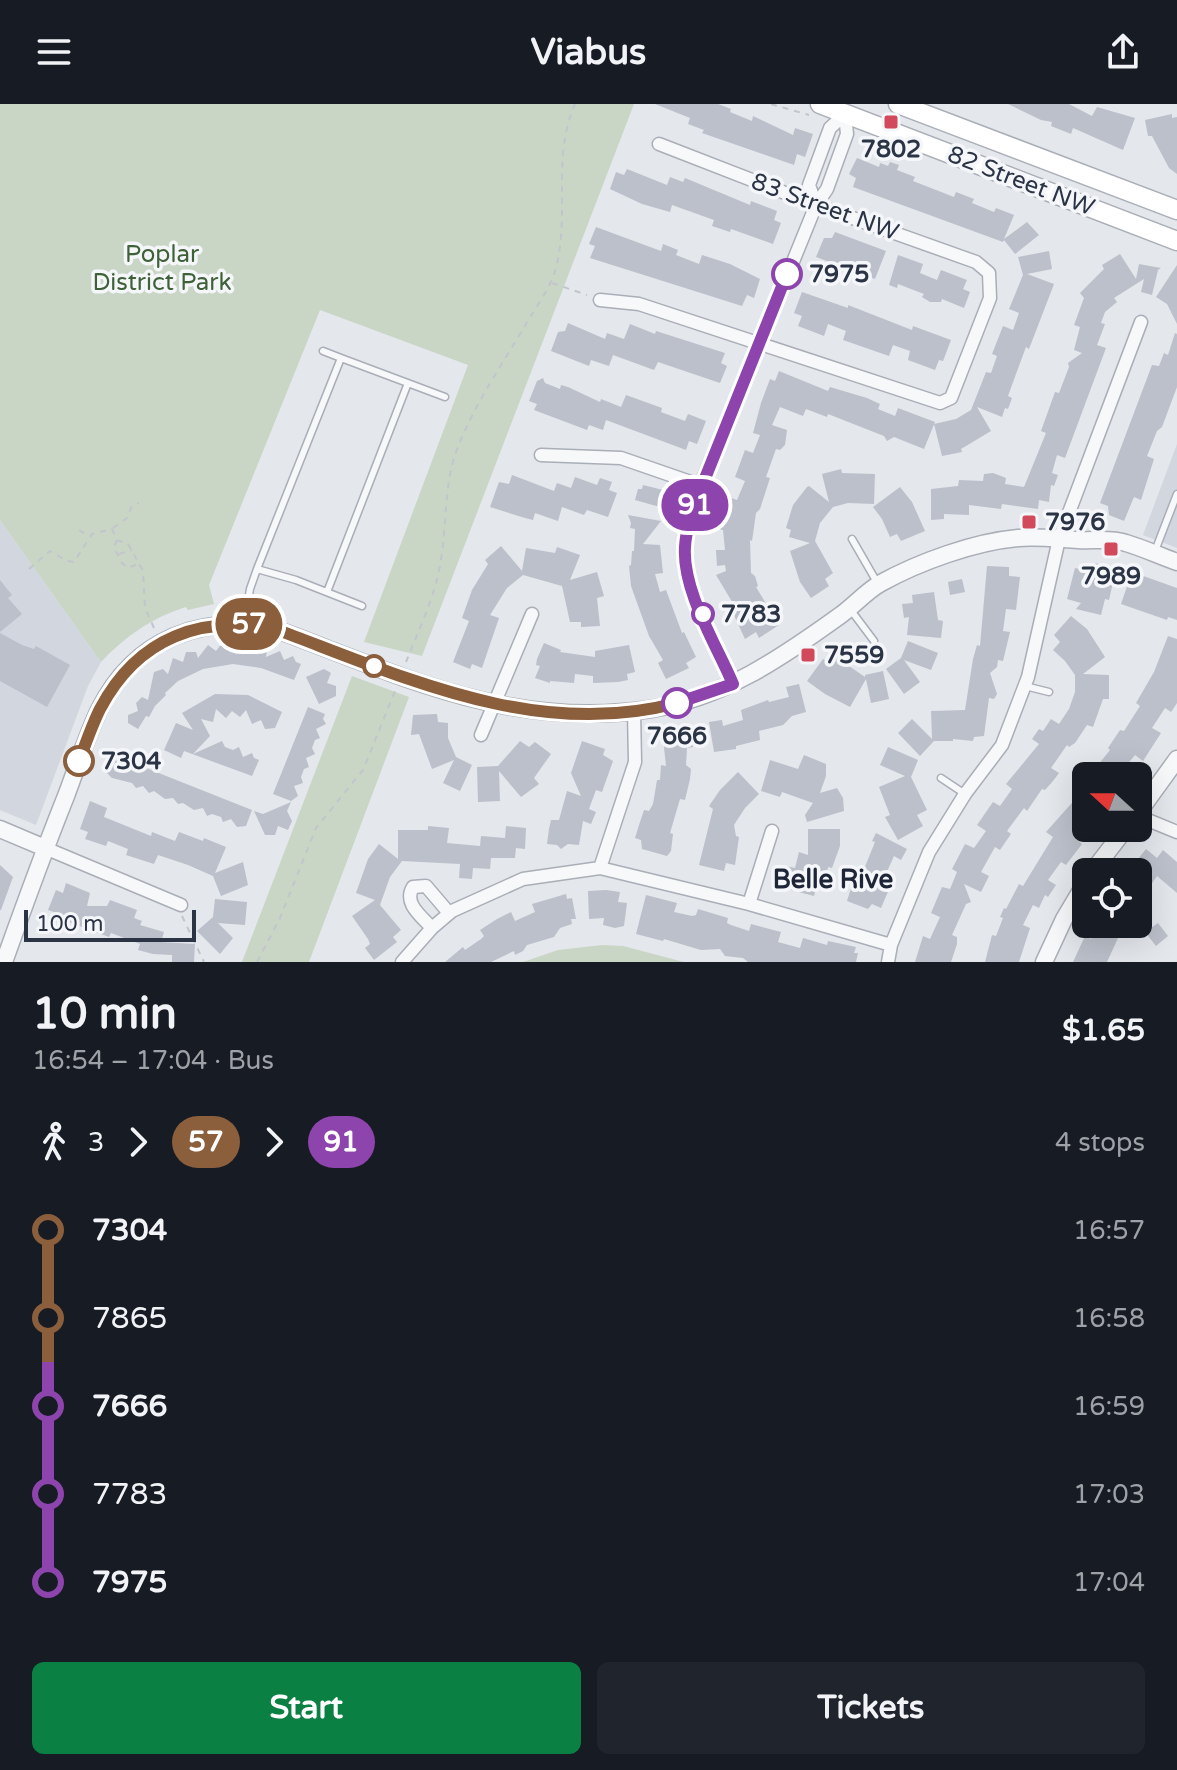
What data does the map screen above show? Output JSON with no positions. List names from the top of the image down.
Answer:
{
  "streets": {
    "main road": ["82 Street NW"],
    "street": ["83 Street NW"]
  },
  "districts": ["Belle Rive"],
  "parks": ["Poplar District Park"],
  "places": {
    "transit": [
      "7802",
      "7976",
      "7989",
      "7559"
    ],
    "other": [
      "7975",
      "7783",
      "7666",
      "7304"
    ]
  },
  "lines": ["bus line 91", "bus line 57"],
  "scale_bar": "100 m",
  "north": "left",
  "page": {
    "header": "Viabus",
    "on_map": ["57", "91"],
    "scale": "100 m",
    "heading": ["10 min", "16:54 – 17:04 · Bus", "$1.65"],
    "legs": [
      "3",
      "57",
      "91",
      "4 stops"
    ],
    "list": [
      {
        "name": "7304",
        "value": "16:57"
      },
      {
        "name": "7865",
        "value": "16:58"
      },
      {
        "name": "7666",
        "value": "16:59"
      },
      {
        "name": "7783",
        "value": "17:03"
      },
      {
        "name": "7975",
        "value": "17:04"
      }
    ],
    "buttons": ["Start", "Tickets"]
  }
}
